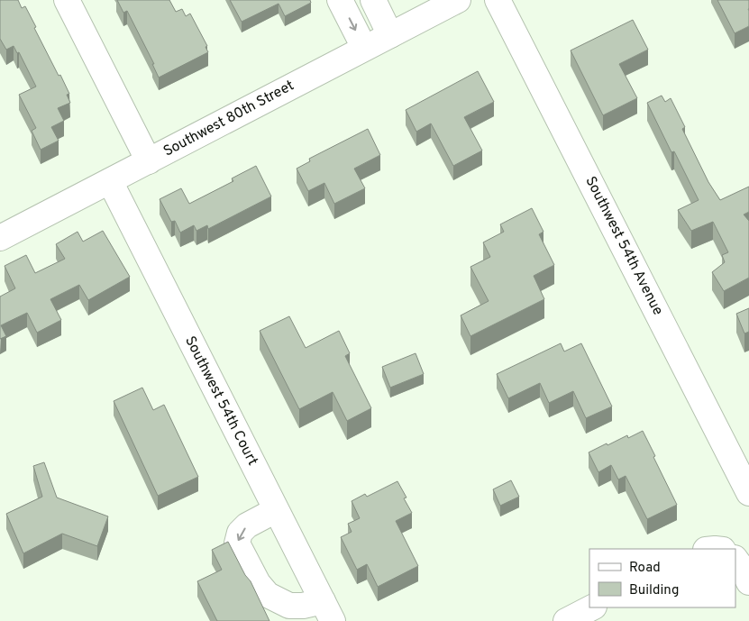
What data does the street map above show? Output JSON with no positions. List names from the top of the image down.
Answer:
{
  "streets": {
    "street": ["Southwest 80th Street", "Southwest 54th Avenue", "Southwest 54th Court"]
  },
  "crossings": [
    ["Southwest 80th Street", "Southwest 54th Court"]
  ],
  "legend": ["Road", "Building"]
}
